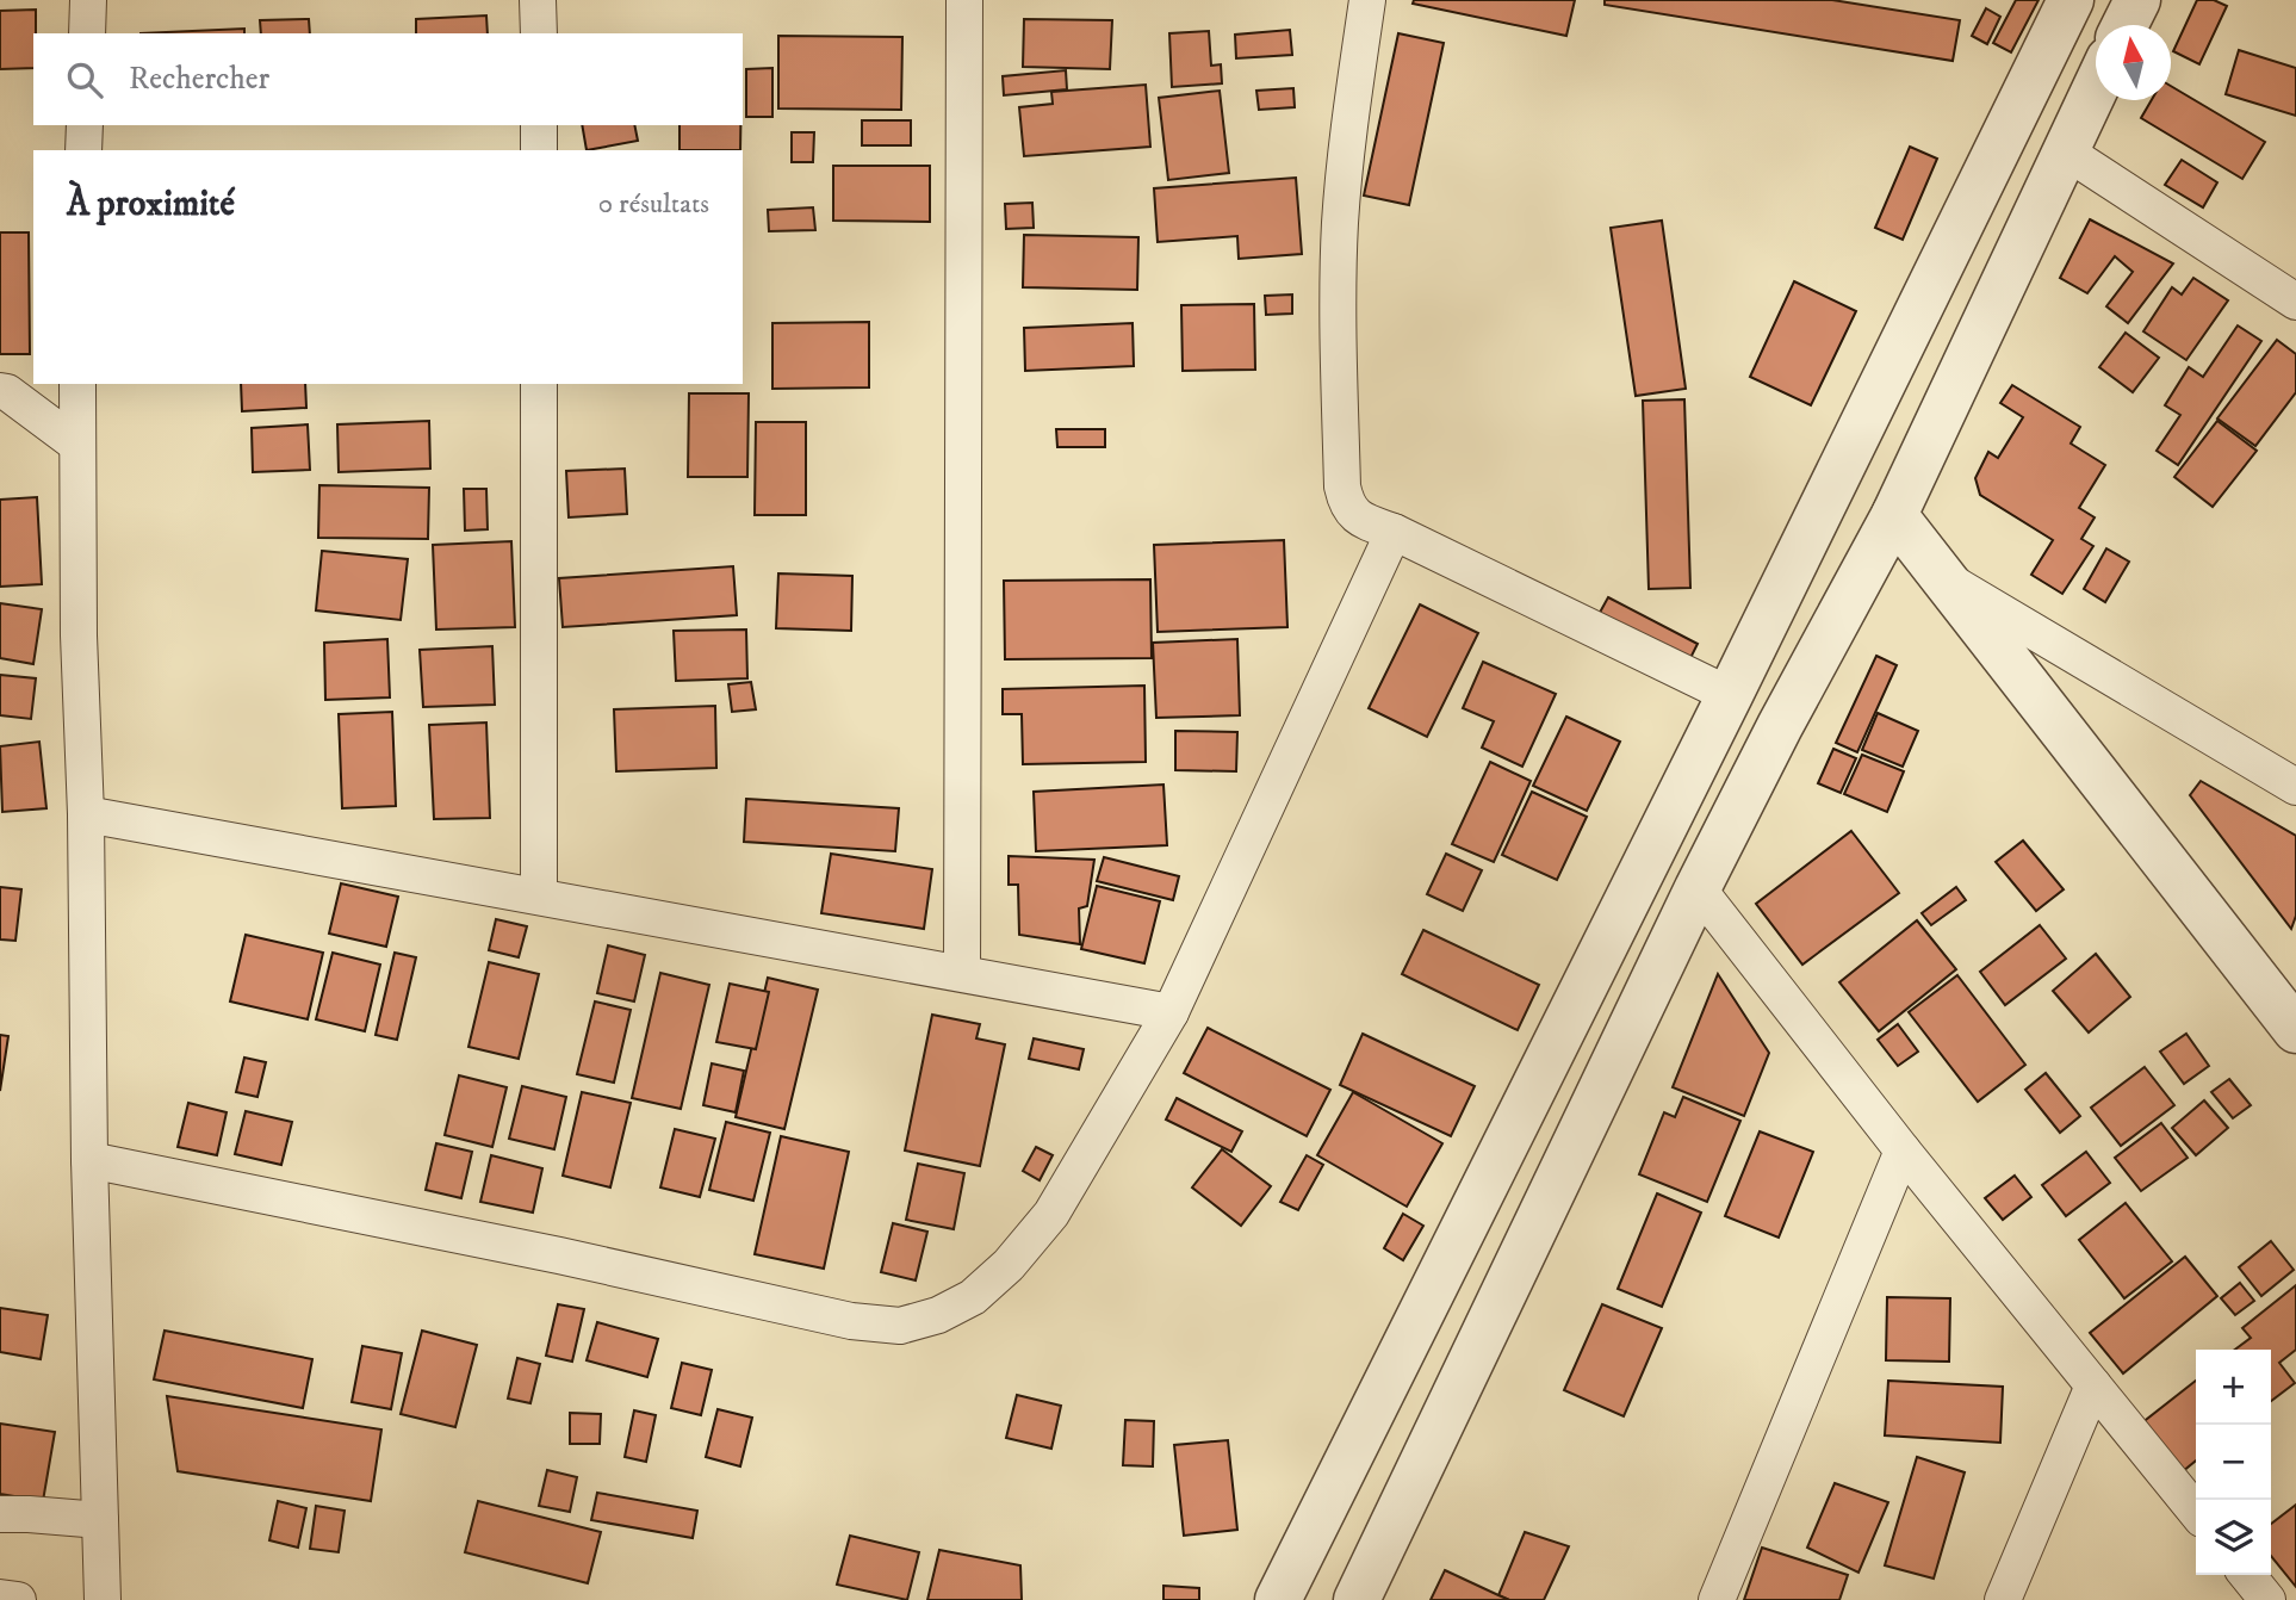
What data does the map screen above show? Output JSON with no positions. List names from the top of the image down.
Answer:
{
  "north": "top",
  "page": {
    "search": "Rechercher",
    "heading": ["À proximité", "0 résultats"],
    "map_buttons": ["+", "−"]
  }
}
